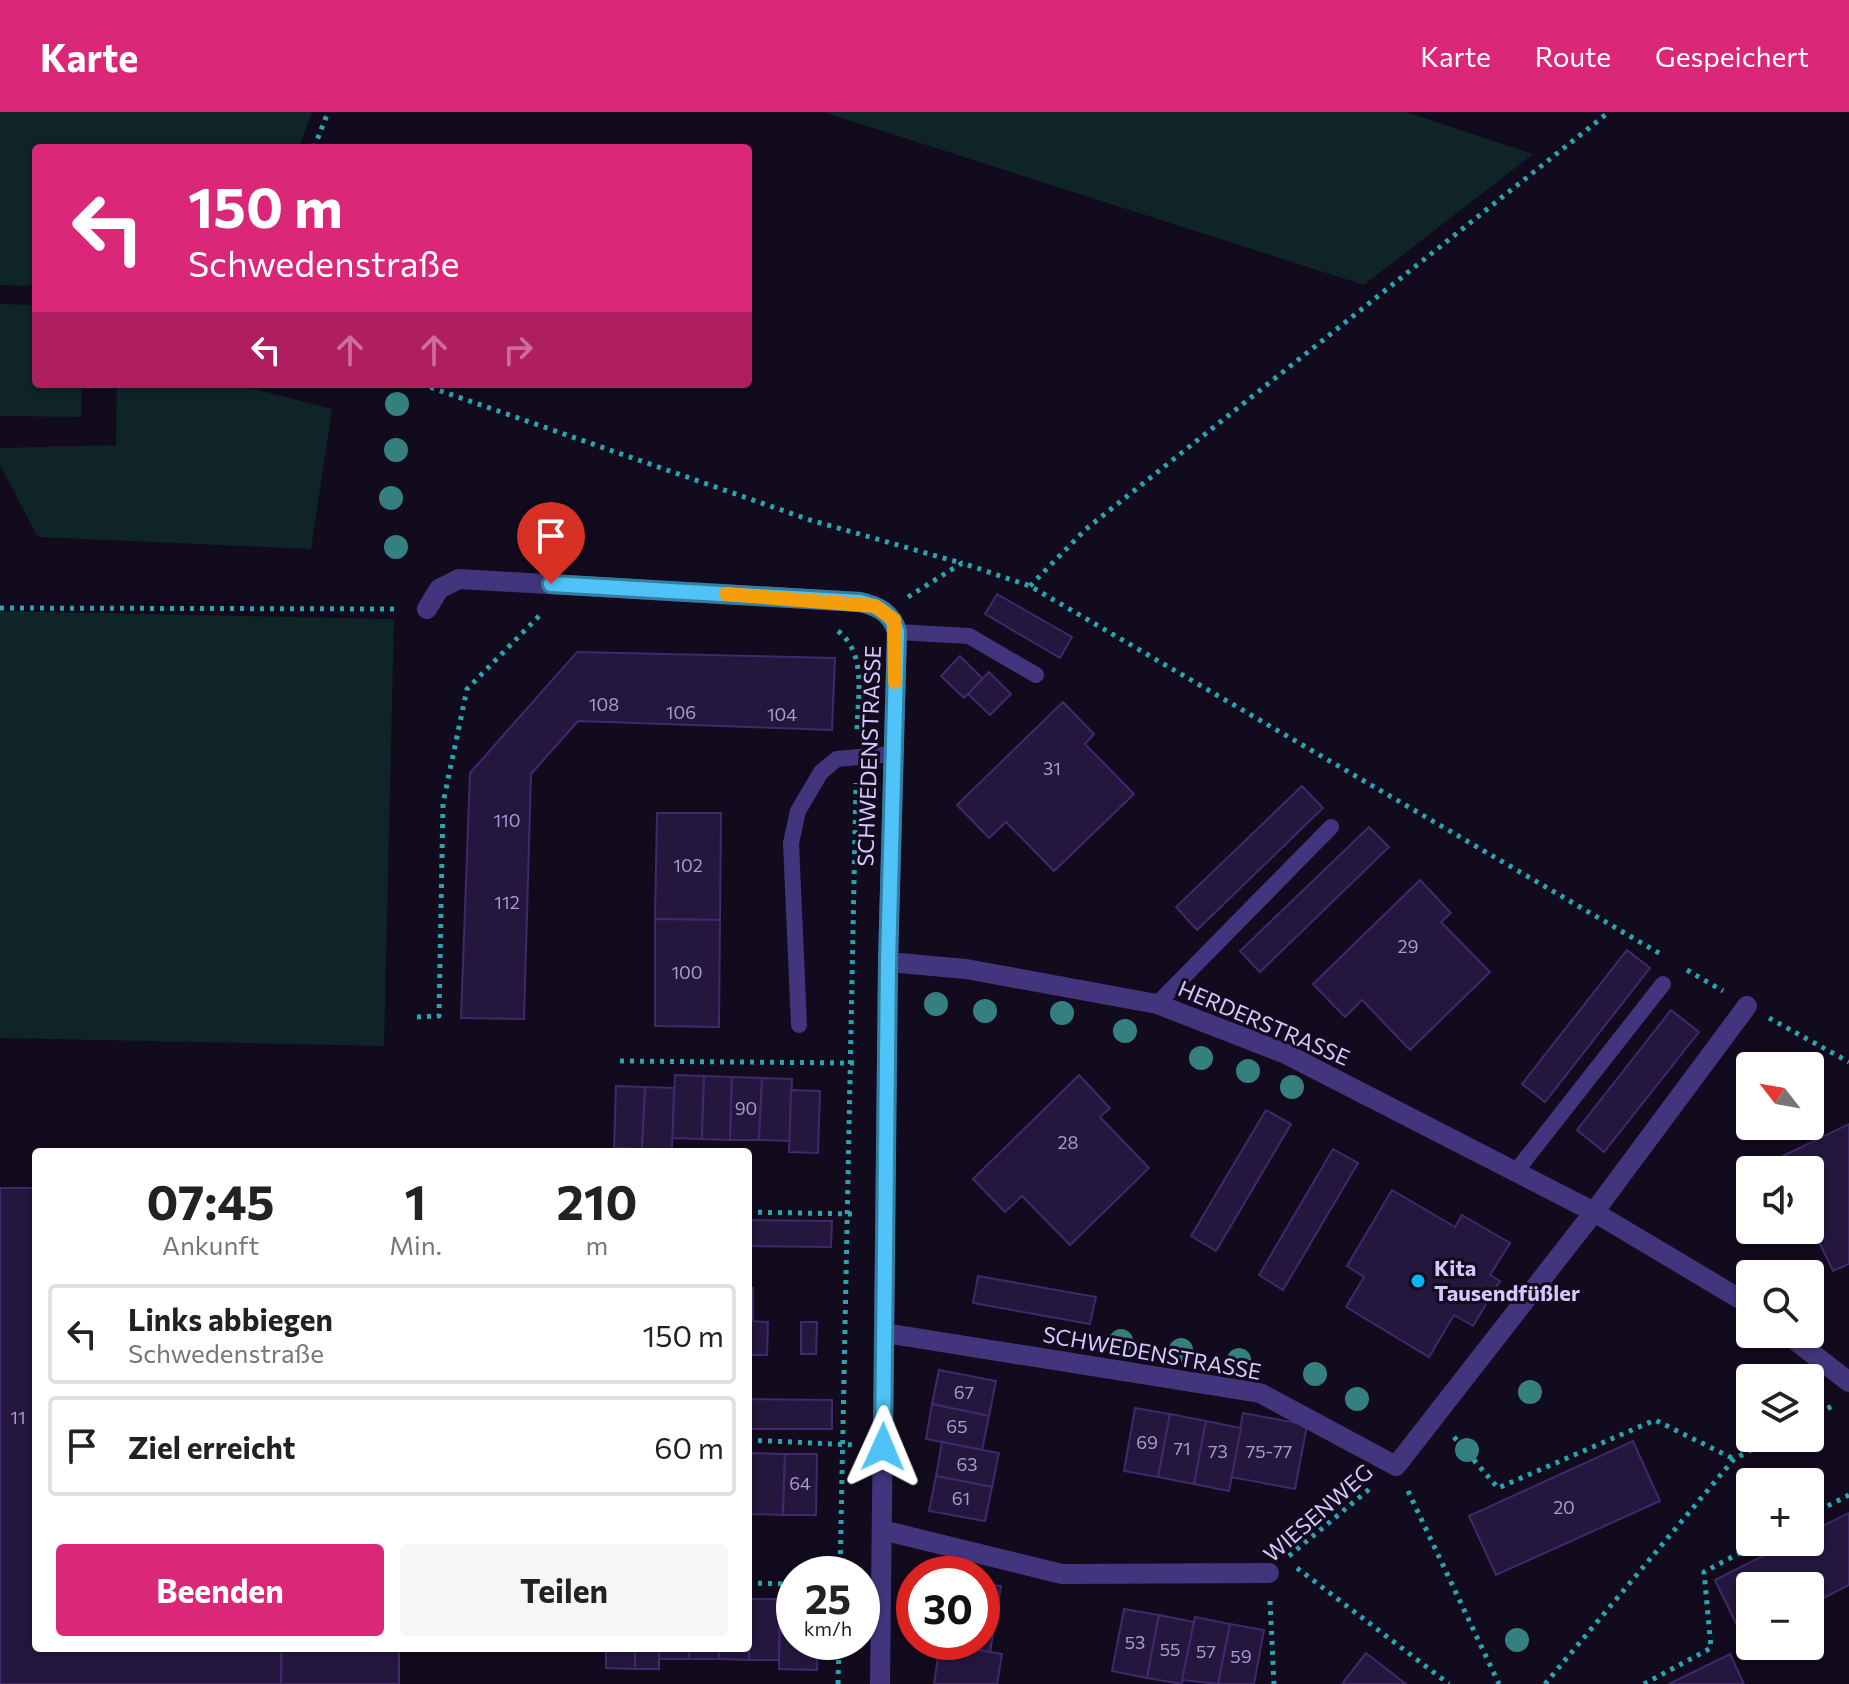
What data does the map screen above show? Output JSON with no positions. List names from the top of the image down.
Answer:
{
  "streets": {
    "street": ["SCHWEDENSTRASSE", "HERDERSTRASSE"],
    "path": ["WIESENWEG"]
  },
  "crossings": [
    ["SCHWEDENSTRASSE", "HERDERSTRASSE"],
    ["SCHWEDENSTRASSE", "WIESENWEG"]
  ],
  "places": ["Kita Tausendfüßler"],
  "house_numbers": [
    "108",
    "106",
    "104",
    "31",
    "110",
    "102",
    "112",
    "29",
    "100",
    "90",
    "28",
    "67",
    "11",
    "65",
    "69",
    "71",
    "73",
    "75-77",
    "63",
    "64",
    "61",
    "20",
    "53",
    "55",
    "57",
    "59"
  ],
  "north": "top left",
  "page": {
    "header": "Karte",
    "nav": ["Karte", "Route", "Gespeichert"],
    "turn": ["150 m", "Schwedenstraße"],
    "map_buttons": ["+", "−"],
    "eta": [
      "07:45",
      "Ankunft",
      "1",
      "Min.",
      "210",
      "m"
    ],
    "list": [
      {
        "name": "Links abbiegen",
        "note": "Schwedenstraße",
        "value": "150 m"
      },
      {
        "name": "Ziel erreicht",
        "value": "60 m"
      }
    ],
    "buttons": ["Beenden", "Teilen"],
    "speed": "25 km/h",
    "limit": "30"
  }
}
